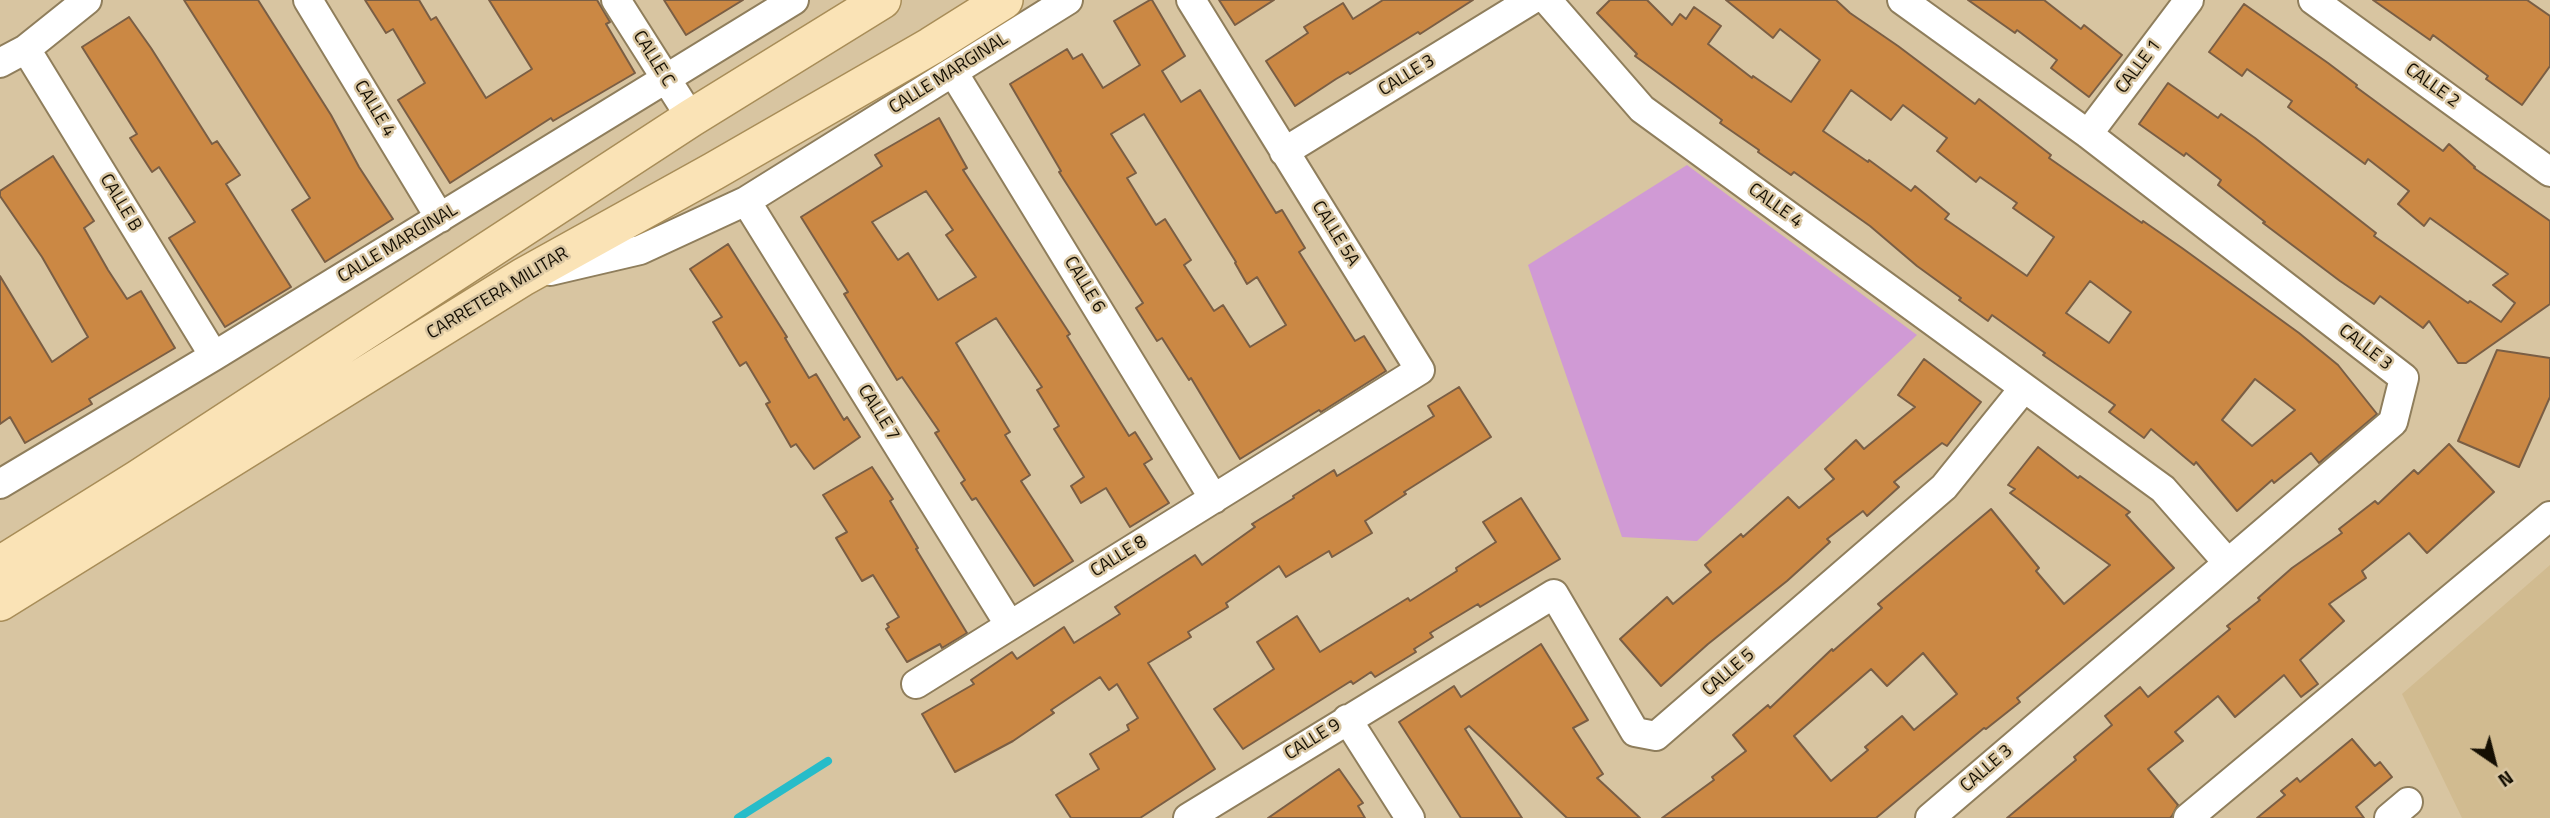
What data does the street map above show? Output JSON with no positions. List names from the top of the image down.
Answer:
{
  "streets": {
    "main road": ["CARRETERA MILITAR"],
    "street": [
      "CALLE C",
      "CALLE 1",
      "CALLE MARGINAL",
      "CALLE 3",
      "CALLE 2",
      "CALLE 4",
      "CALLE B",
      "CALLE 5A",
      "CALLE 6",
      "CALLE 7",
      "CALLE 8",
      "CALLE 5",
      "CALLE 9"
    ]
  },
  "crossings": [
    ["CALLE C", "CALLE MARGINAL"],
    ["CALLE 1", "CALLE 3"],
    ["CALLE MARGINAL", "CALLE 4"],
    ["CALLE MARGINAL", "CALLE B"],
    ["CALLE MARGINAL", "CALLE 6"],
    ["CALLE MARGINAL", "CARRETERA MILITAR"],
    ["CALLE MARGINAL", "CALLE 7"],
    ["CALLE 3", "CALLE 4"],
    ["CALLE 3", "CALLE 5A"],
    ["CALLE 4", "CALLE 5"],
    ["CALLE 5A", "CALLE 8"],
    ["CALLE 6", "CARRETERA MILITAR"],
    ["CALLE 6", "CALLE 8"],
    ["CALLE 7", "CALLE 8"],
    ["CALLE 5", "CALLE 9"]
  ],
  "north": "bottom right"
}
